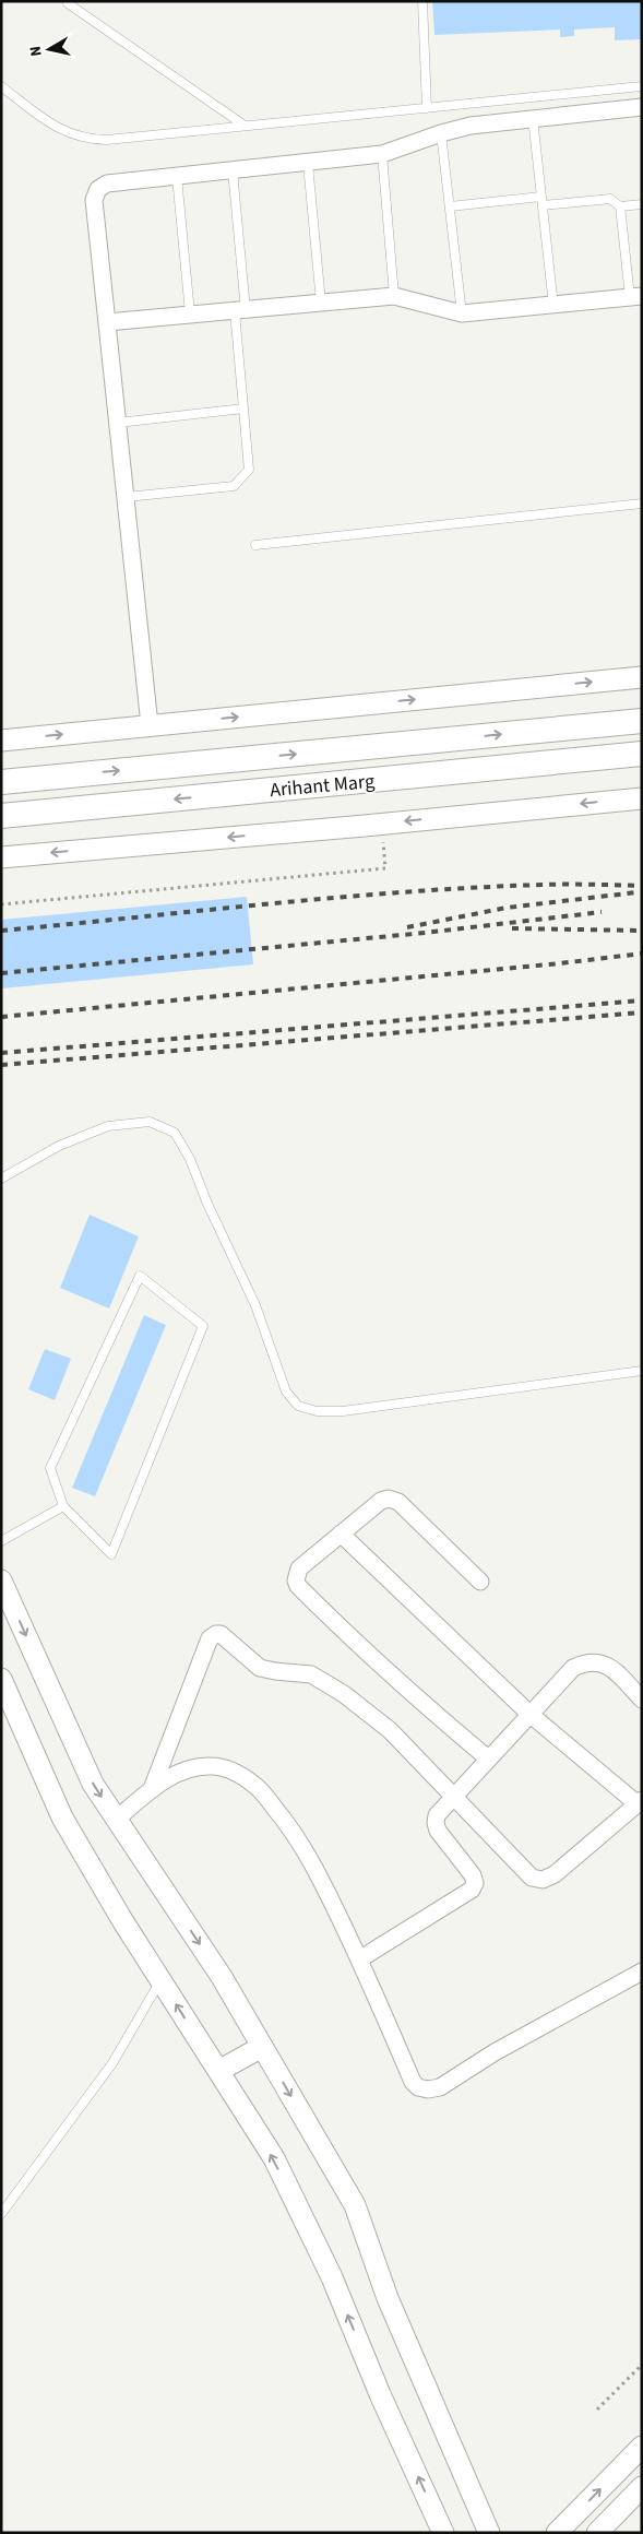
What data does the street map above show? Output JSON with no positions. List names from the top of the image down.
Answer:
{
  "streets": {
    "main road": ["Arihant Marg"]
  },
  "north": "left"
}
